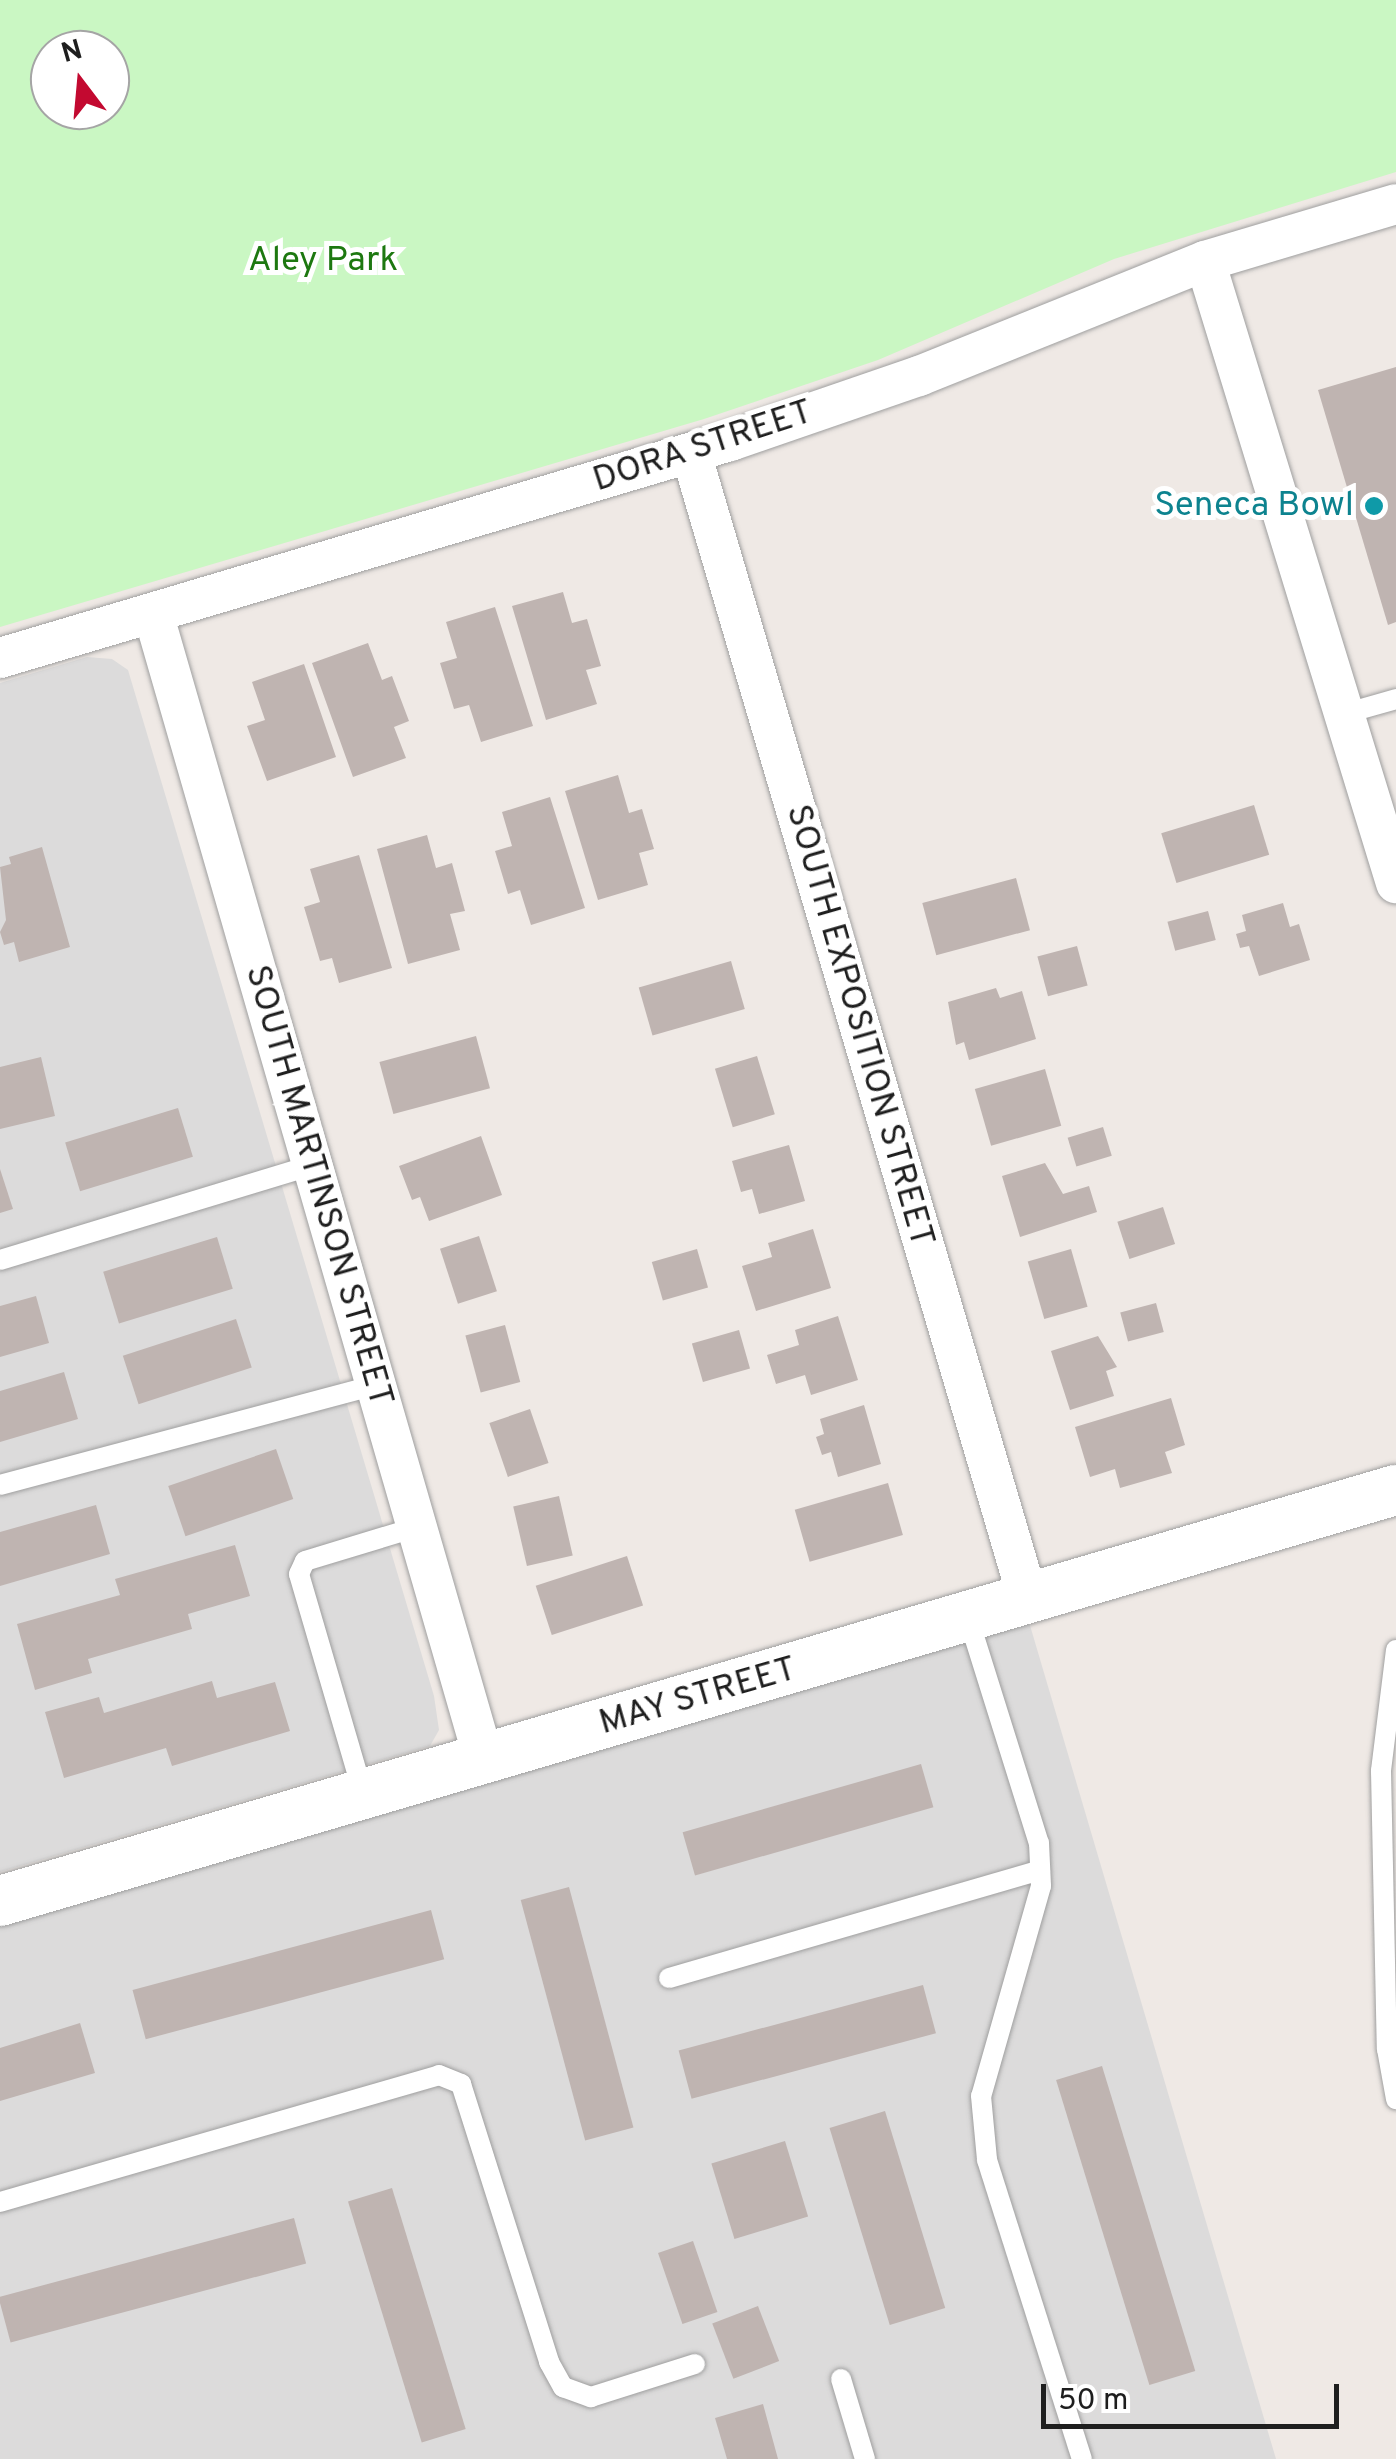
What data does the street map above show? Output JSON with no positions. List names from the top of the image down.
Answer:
{
  "streets": {
    "street": [
      "DORA STREET",
      "SOUTH EXPOSITION STREET",
      "SOUTH MARTINSON STREET",
      "MAY STREET"
    ]
  },
  "crossings": [
    ["DORA STREET", "SOUTH EXPOSITION STREET"],
    ["DORA STREET", "SOUTH MARTINSON STREET"],
    ["SOUTH EXPOSITION STREET", "MAY STREET"],
    ["SOUTH MARTINSON STREET", "MAY STREET"]
  ],
  "parks": ["Aley Park"],
  "places": ["Seneca Bowl"],
  "scale_bar": "50 m",
  "north": "top"
}
